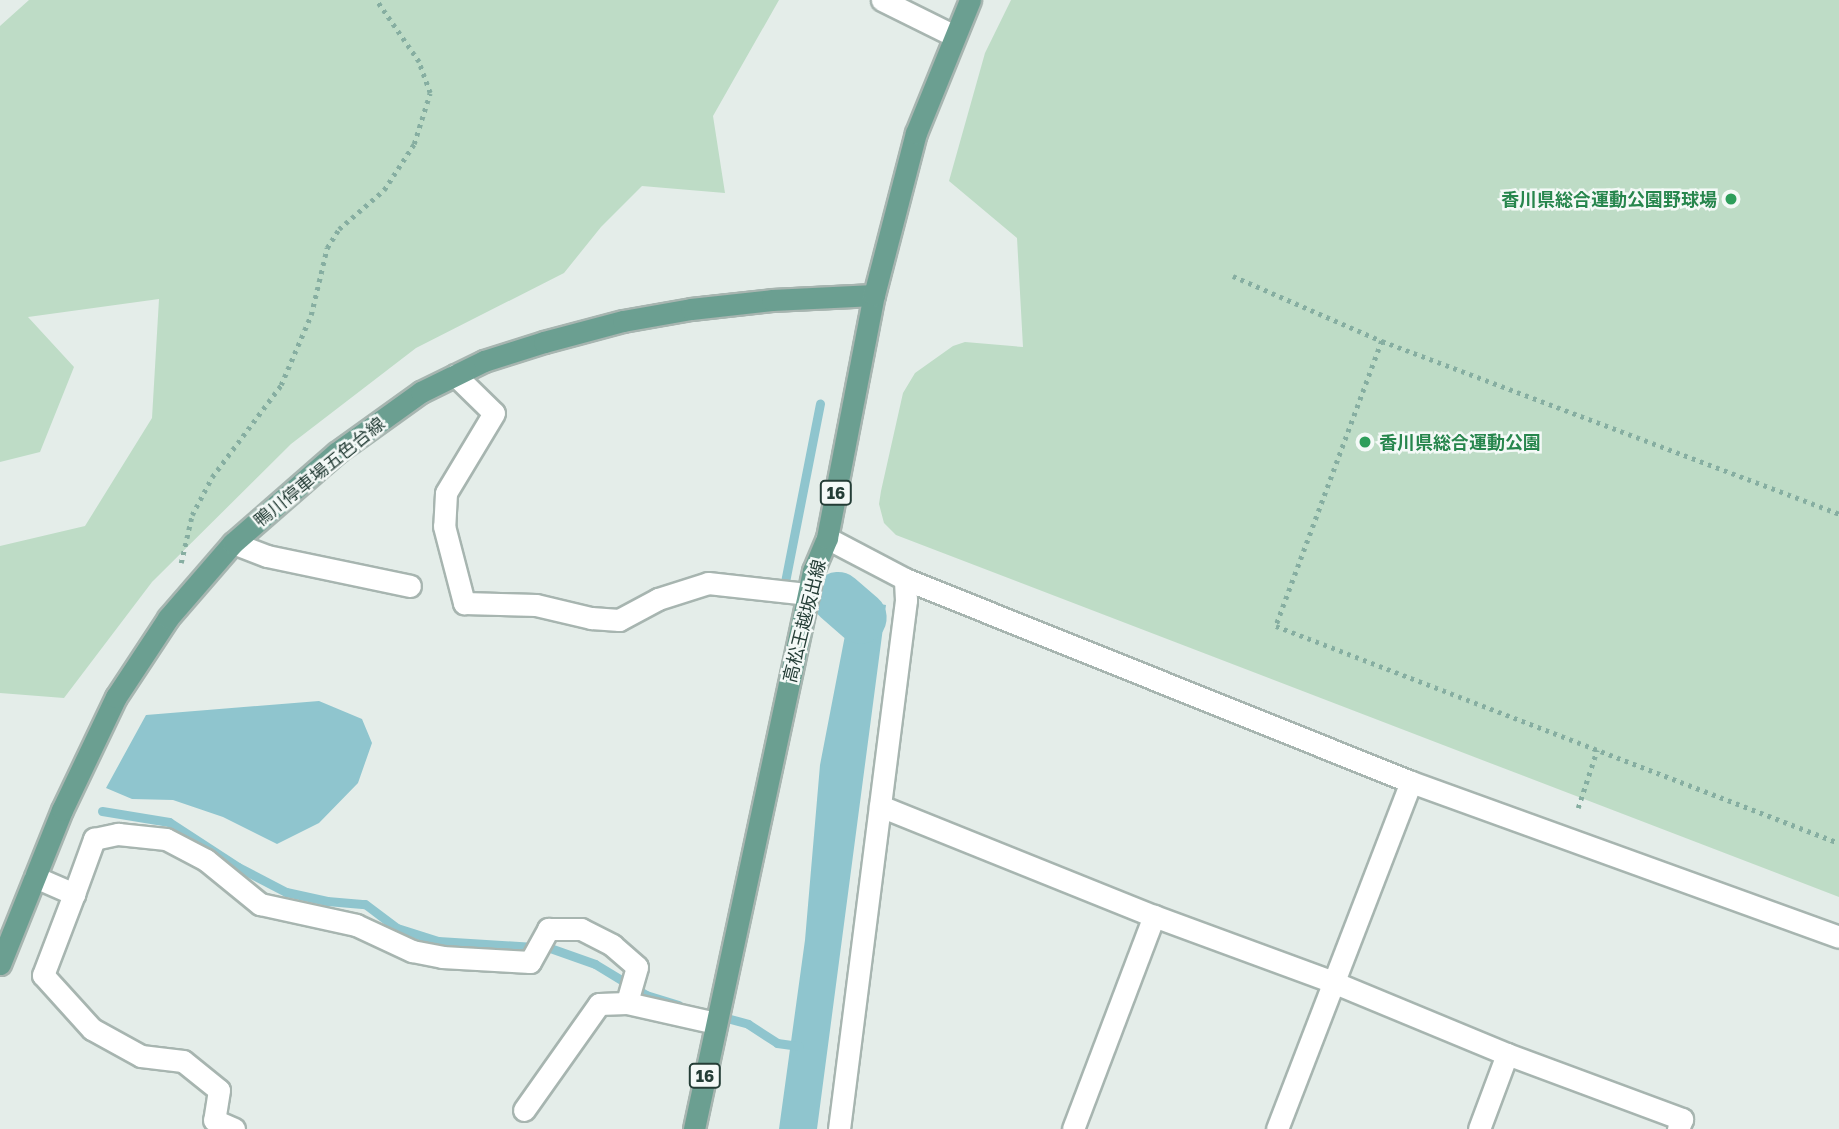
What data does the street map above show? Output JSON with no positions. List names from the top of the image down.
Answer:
{
  "streets": {
    "main road": ["鴨川停車場五色台線", "16", "高松王越坂出線"]
  },
  "crossings": [
    ["鴨川停車場五色台線", "高松王越坂出線"]
  ],
  "places": ["香川県総合運動公園野球場", "香川県総合運動公園"]
}
